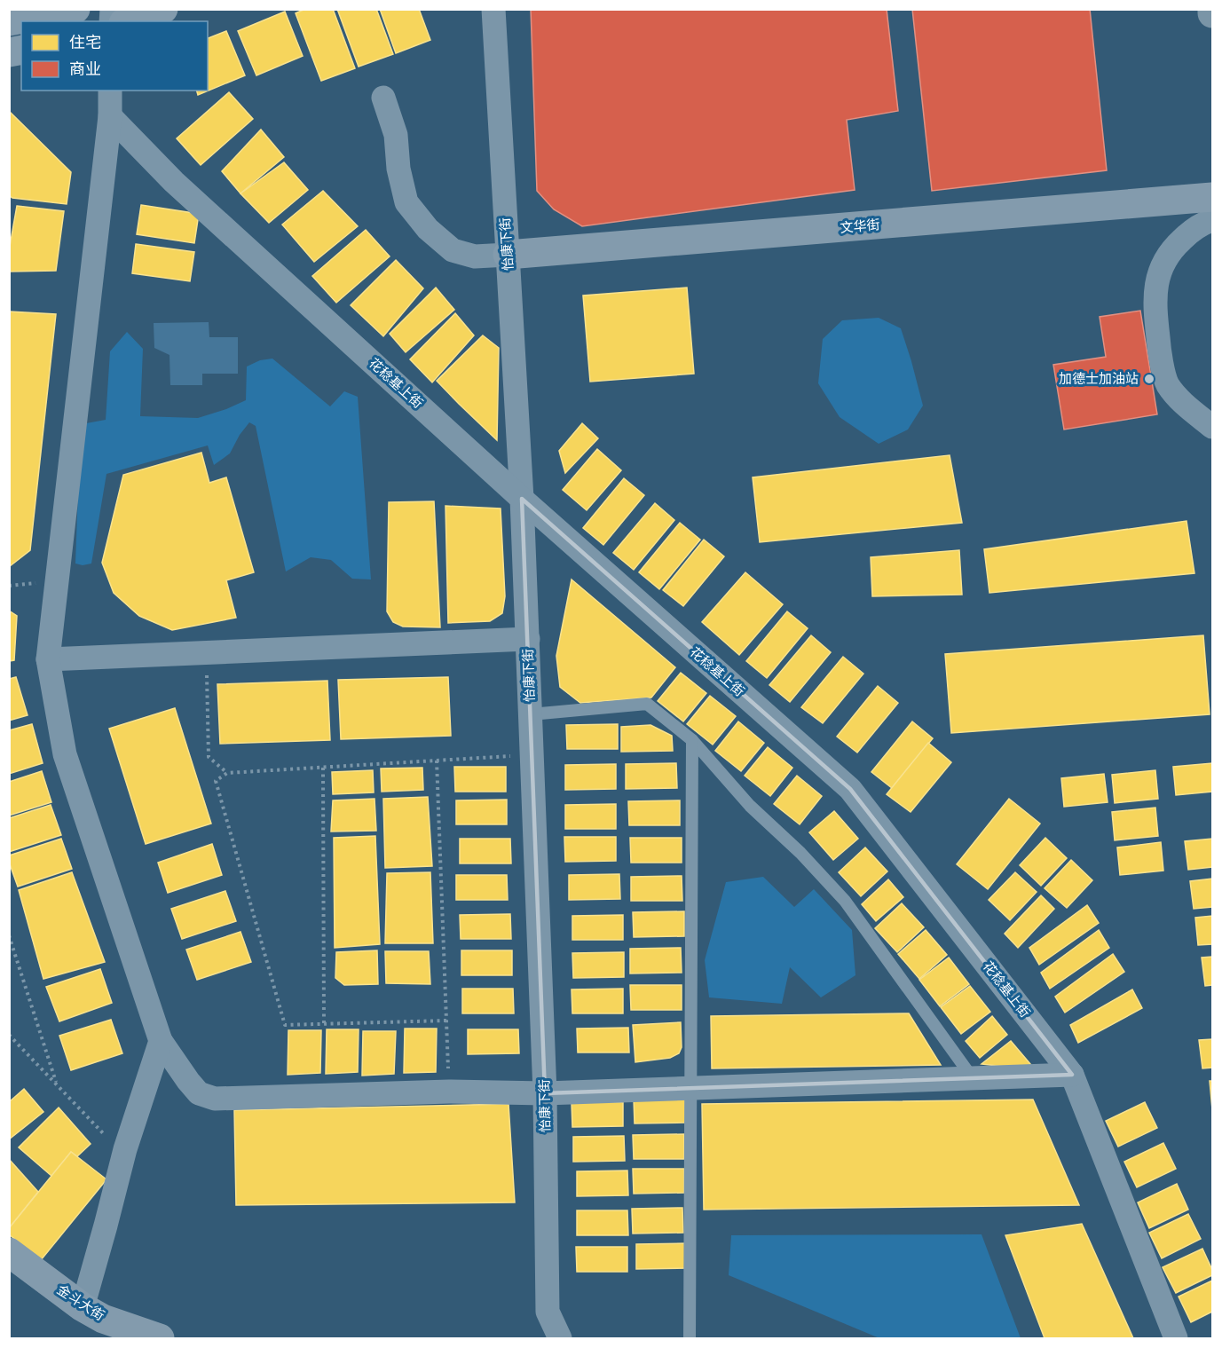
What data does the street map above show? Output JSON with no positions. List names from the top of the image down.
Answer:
{
  "streets": {
    "street": [
      "文华街",
      "怡康下街",
      "花稔基上街",
      "金斗大街"
    ]
  },
  "crossings": [
    ["文华街", "怡康下街"],
    ["怡康下街", "花稔基上街"]
  ],
  "places": ["加德士加油站"],
  "legend": ["住宅", "商业"]
}
